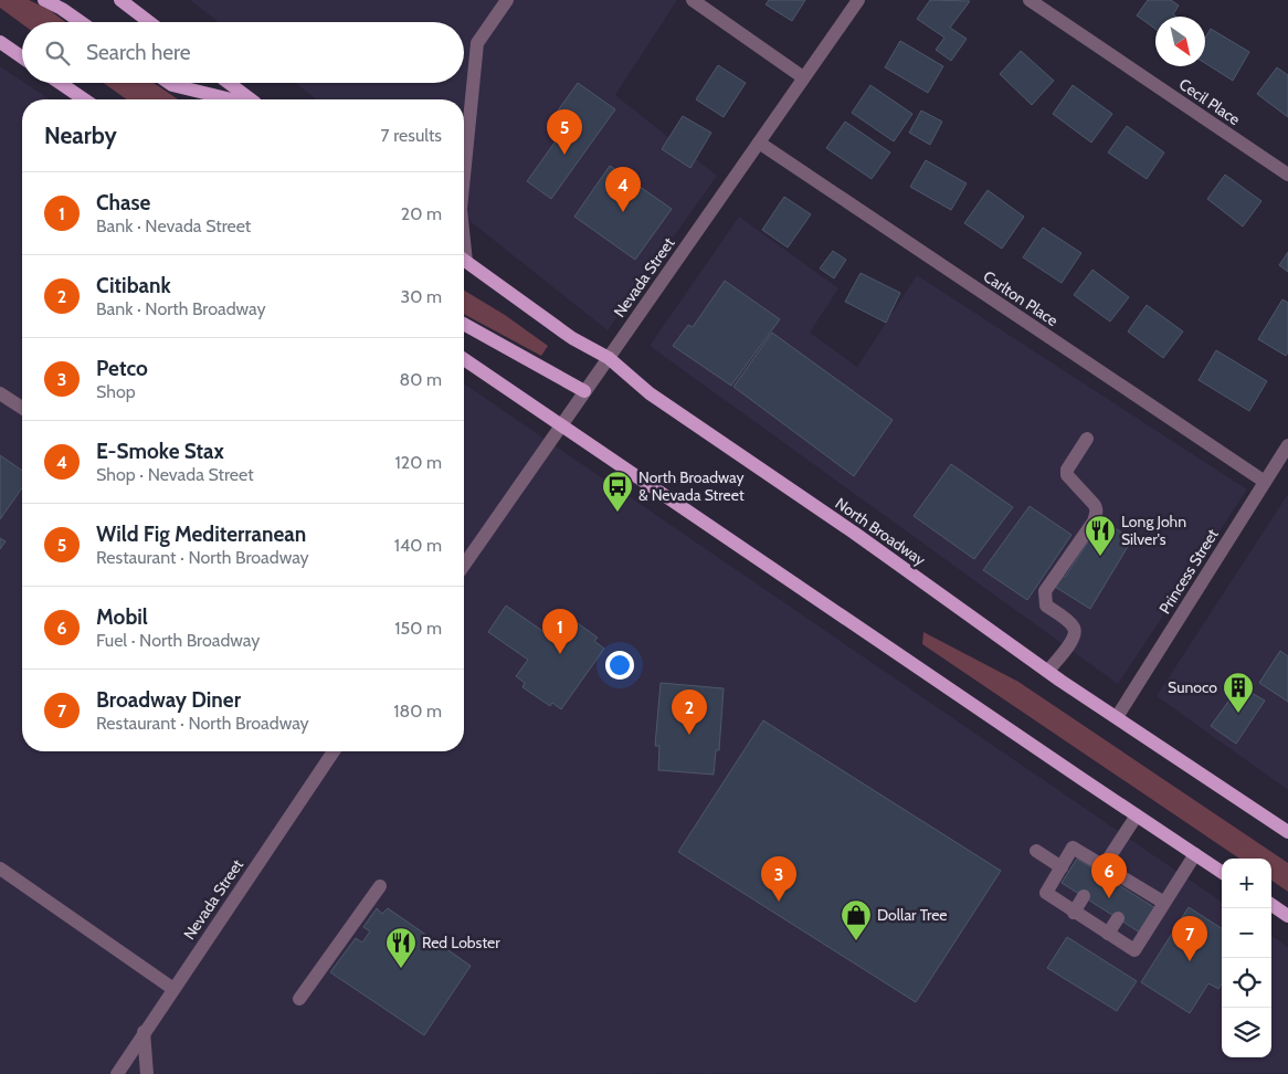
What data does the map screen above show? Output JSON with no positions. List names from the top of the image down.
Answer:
{
  "streets": {
    "main road": ["North Broadway"],
    "street": [
      "Cecil Place",
      "Nevada Street",
      "Carlton Place",
      "Princess Street"
    ]
  },
  "crossings": [
    ["Nevada Street", "Carlton Place"],
    ["Nevada Street", "North Broadway"],
    ["Carlton Place", "Princess Street"],
    ["North Broadway", "Princess Street"]
  ],
  "places": {
    "bus stop": ["North Broadway & Nevada Street"],
    "restaurant": ["Long John Silver's", "Red Lobster"],
    "building": ["Sunoco"],
    "shop": ["Dollar Tree"]
  },
  "north": "bottom right",
  "page": {
    "search": "Search here",
    "heading": ["Nearby", "7 results"],
    "pins": [
      "5",
      "4",
      "1",
      "2",
      "6",
      "3",
      "7"
    ],
    "list": [
      {
        "mark": "1",
        "name": "Chase",
        "note": "Bank · Nevada Street",
        "value": "20 m"
      },
      {
        "mark": "2",
        "name": "Citibank",
        "note": "Bank · North Broadway",
        "value": "30 m"
      },
      {
        "mark": "3",
        "name": "Petco",
        "note": "Shop",
        "value": "80 m"
      },
      {
        "mark": "4",
        "name": "E-Smoke Stax",
        "note": "Shop · Nevada Street",
        "value": "120 m"
      },
      {
        "mark": "5",
        "name": "Wild Fig Mediterranean",
        "note": "Restaurant · North Broadway",
        "value": "140 m"
      },
      {
        "mark": "6",
        "name": "Mobil",
        "note": "Fuel · North Broadway",
        "value": "150 m"
      },
      {
        "mark": "7",
        "name": "Broadway Diner",
        "note": "Restaurant · North Broadway",
        "value": "180 m"
      }
    ],
    "map_buttons": ["+", "−"]
  }
}
